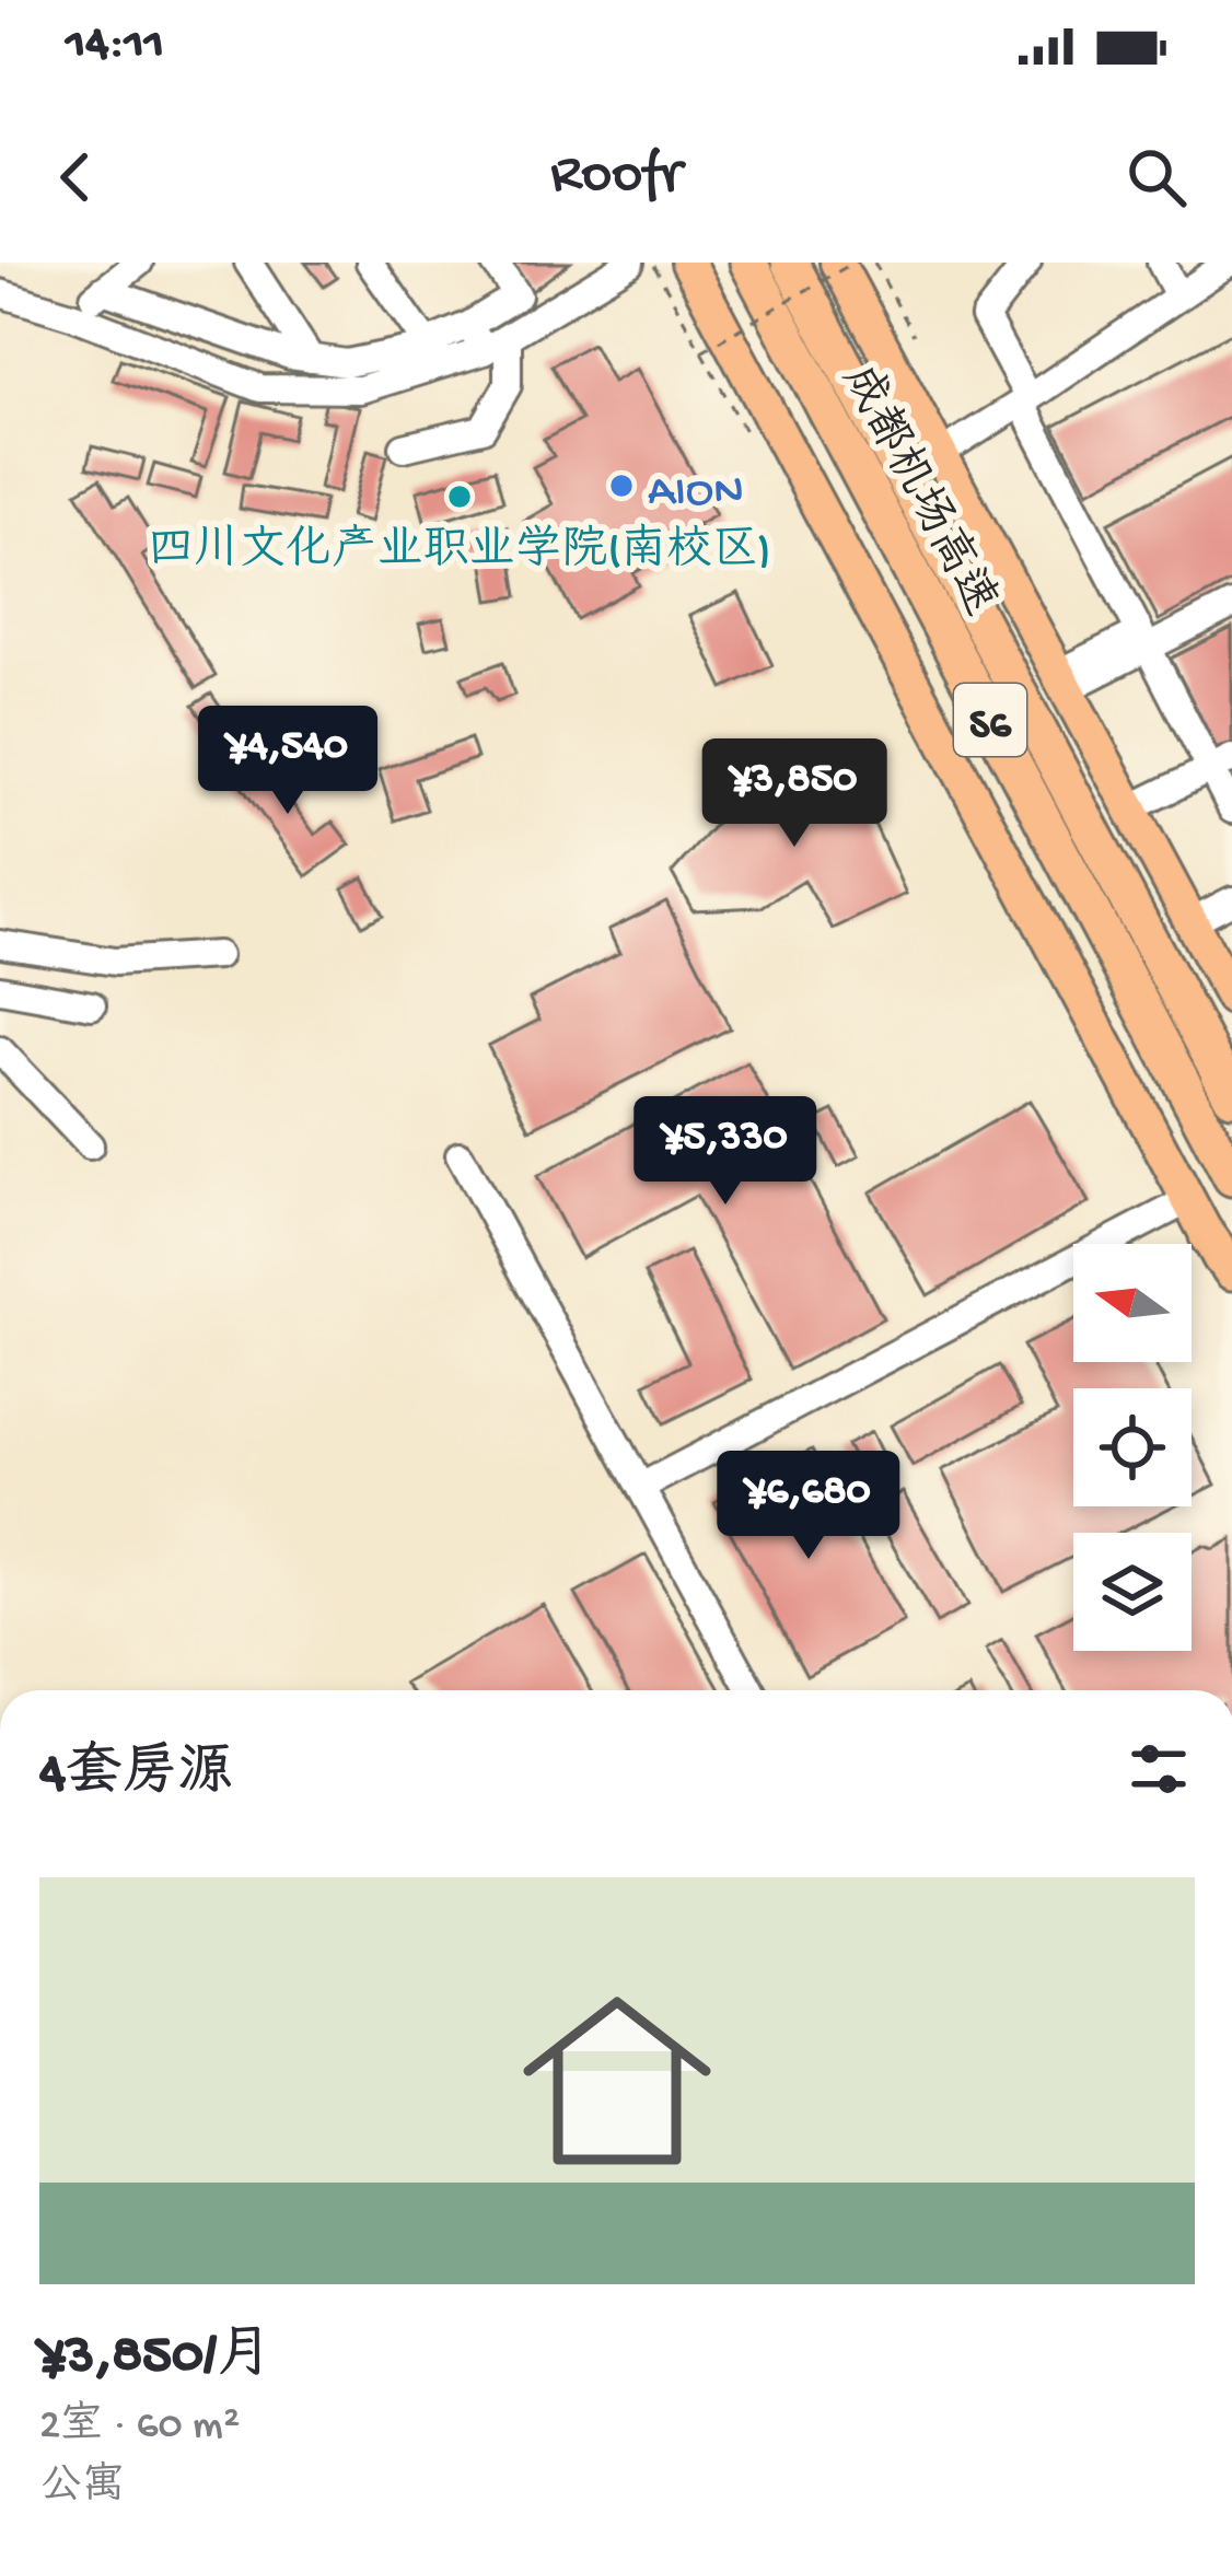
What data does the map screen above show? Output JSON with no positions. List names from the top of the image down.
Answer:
{
  "streets": {
    "highway": ["成都机场高速", "S6"]
  },
  "places": ["AION", "四川文化产业职业学院(南校区)"],
  "north": "left",
  "page": {
    "status": "14:11",
    "header": "Roofr",
    "price": [
      "¥4,540",
      "¥3,850",
      "¥5,330",
      "¥6,680"
    ],
    "heading": "4套房源",
    "list": [
      {
        "name": "¥3,850/月",
        "note": "2室 · 60 m² · 公寓"
      }
    ]
  }
}
